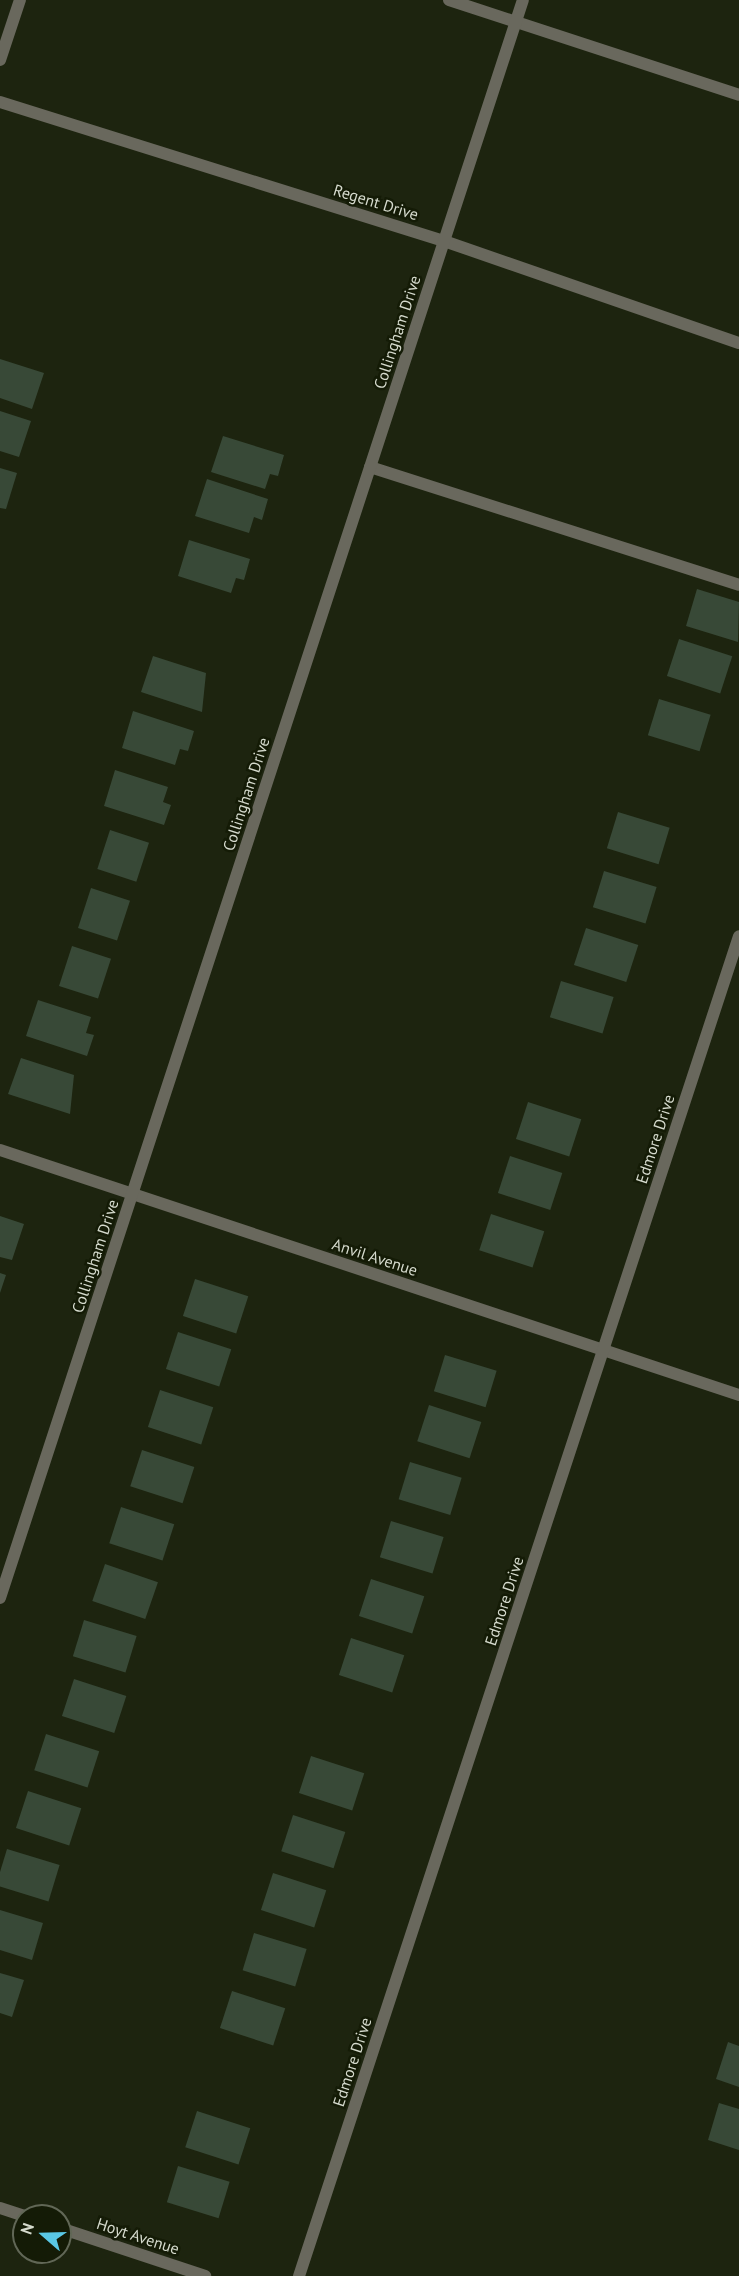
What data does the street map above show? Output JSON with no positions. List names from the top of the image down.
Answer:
{
  "streets": {
    "street": [
      "Regent Drive",
      "Collingham Drive",
      "Edmore Drive",
      "Anvil Avenue",
      "Hoyt Avenue"
    ]
  },
  "crossings": [
    ["Regent Drive", "Collingham Drive"],
    ["Collingham Drive", "Anvil Avenue"],
    ["Edmore Drive", "Anvil Avenue"]
  ],
  "north": "left"
}
